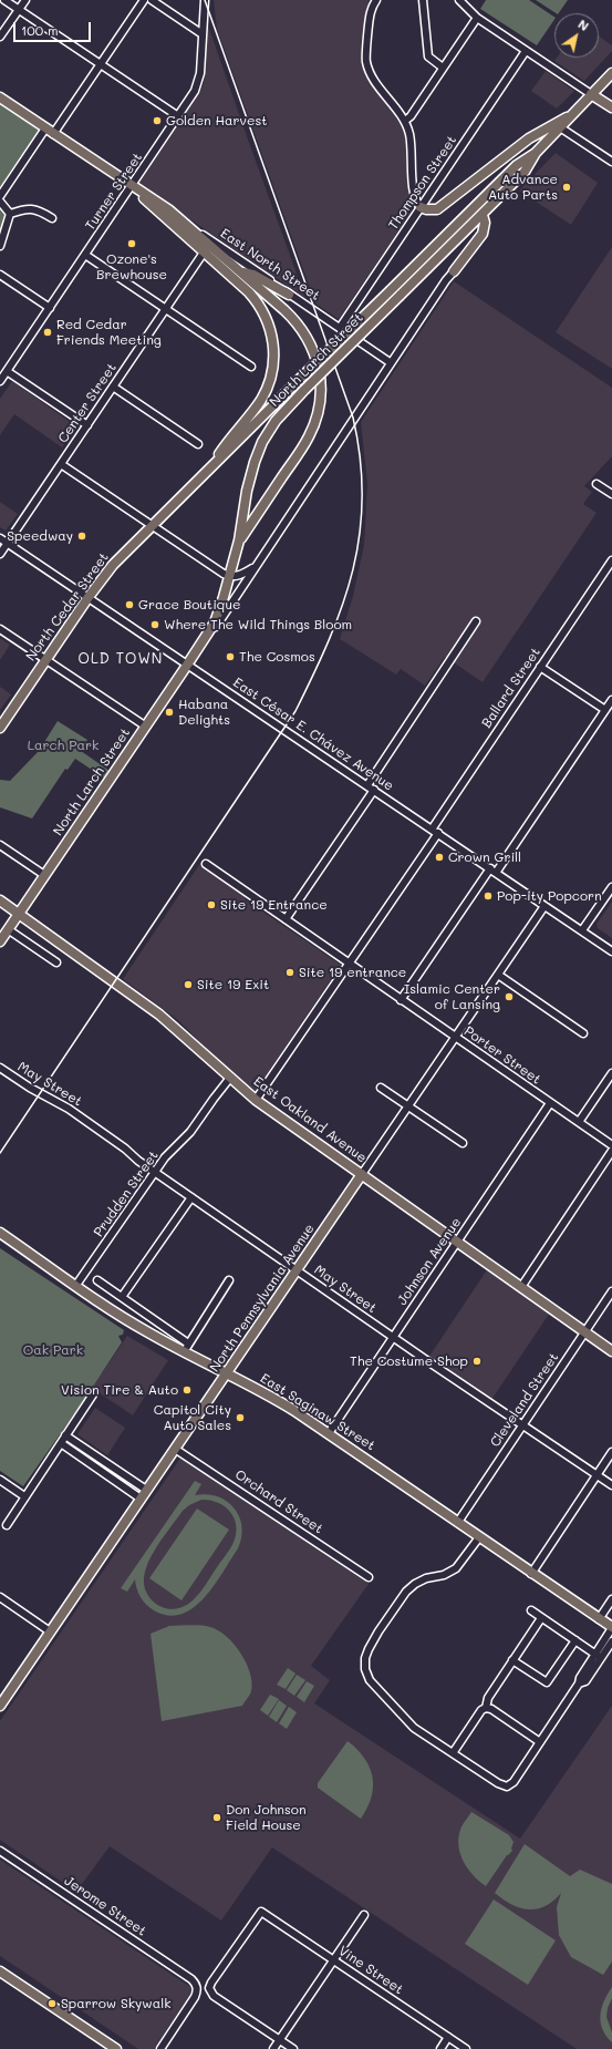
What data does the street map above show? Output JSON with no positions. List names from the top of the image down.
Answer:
{
  "streets": {
    "main road": [
      "East North Street",
      "North Larch Street",
      "North Cedar Street",
      "East Oakland Avenue",
      "North Pennsylvania Avenue",
      "East Saginaw Street"
    ],
    "street": [
      "Thompson Street",
      "Turner Street",
      "Center Street",
      "Ballard Street",
      "East César E. Chávez Avenue",
      "Porter Street",
      "May Street",
      "Prudden Street",
      "Johnson Avenue",
      "Cleveland Street",
      "Orchard Street",
      "Jerome Street",
      "Vine Street"
    ]
  },
  "crossings": [
    ["Thompson Street", "East North Street"],
    ["Turner Street", "East North Street"],
    ["East North Street", "North Larch Street"],
    ["East North Street", "Center Street"],
    ["North Larch Street", "North Cedar Street"],
    ["North Larch Street", "East César E. Chávez Avenue"],
    ["North Larch Street", "East Oakland Avenue"],
    ["Center Street", "East César E. Chávez Avenue"],
    ["North Cedar Street", "East César E. Chávez Avenue"],
    ["Ballard Street", "East César E. Chávez Avenue"],
    ["Ballard Street", "Porter Street"],
    ["Ballard Street", "East Oakland Avenue"],
    ["East César E. Chávez Avenue", "North Pennsylvania Avenue"],
    ["Porter Street", "Johnson Avenue"],
    ["Porter Street", "North Pennsylvania Avenue"],
    ["May Street", "Prudden Street"],
    ["May Street", "Johnson Avenue"],
    ["May Street", "North Pennsylvania Avenue"],
    ["May Street", "Cleveland Street"],
    ["East Oakland Avenue", "Prudden Street"],
    ["East Oakland Avenue", "Johnson Avenue"],
    ["East Oakland Avenue", "North Pennsylvania Avenue"],
    ["East Oakland Avenue", "Cleveland Street"],
    ["Prudden Street", "East Saginaw Street"],
    ["Johnson Avenue", "East Saginaw Street"],
    ["North Pennsylvania Avenue", "East Saginaw Street"],
    ["North Pennsylvania Avenue", "Orchard Street"],
    ["Cleveland Street", "East Saginaw Street"]
  ],
  "districts": ["OLD TOWN"],
  "parks": ["Larch Park", "Oak Park"],
  "places": [
    "Golden Harvest",
    "Advance Auto Parts",
    "Ozone's Brewhouse",
    "Red Cedar Friends Meeting",
    "Speedway",
    "Grace Boutique",
    "Where The Wild Things Bloom",
    "The Cosmos",
    "Habana Delights",
    "Crown Grill",
    "Pop-ity Popcorn",
    "Site 19 Entrance",
    "Site 19 entrance",
    "Site 19 Exit",
    "Islamic Center of Lansing",
    "The Costume Shop",
    "Vision Tire & Auto",
    "Capitol City Auto Sales",
    "Don Johnson Field House",
    "Sparrow Skywalk"
  ],
  "scale_bar": "100 m",
  "north": "top right"
}
